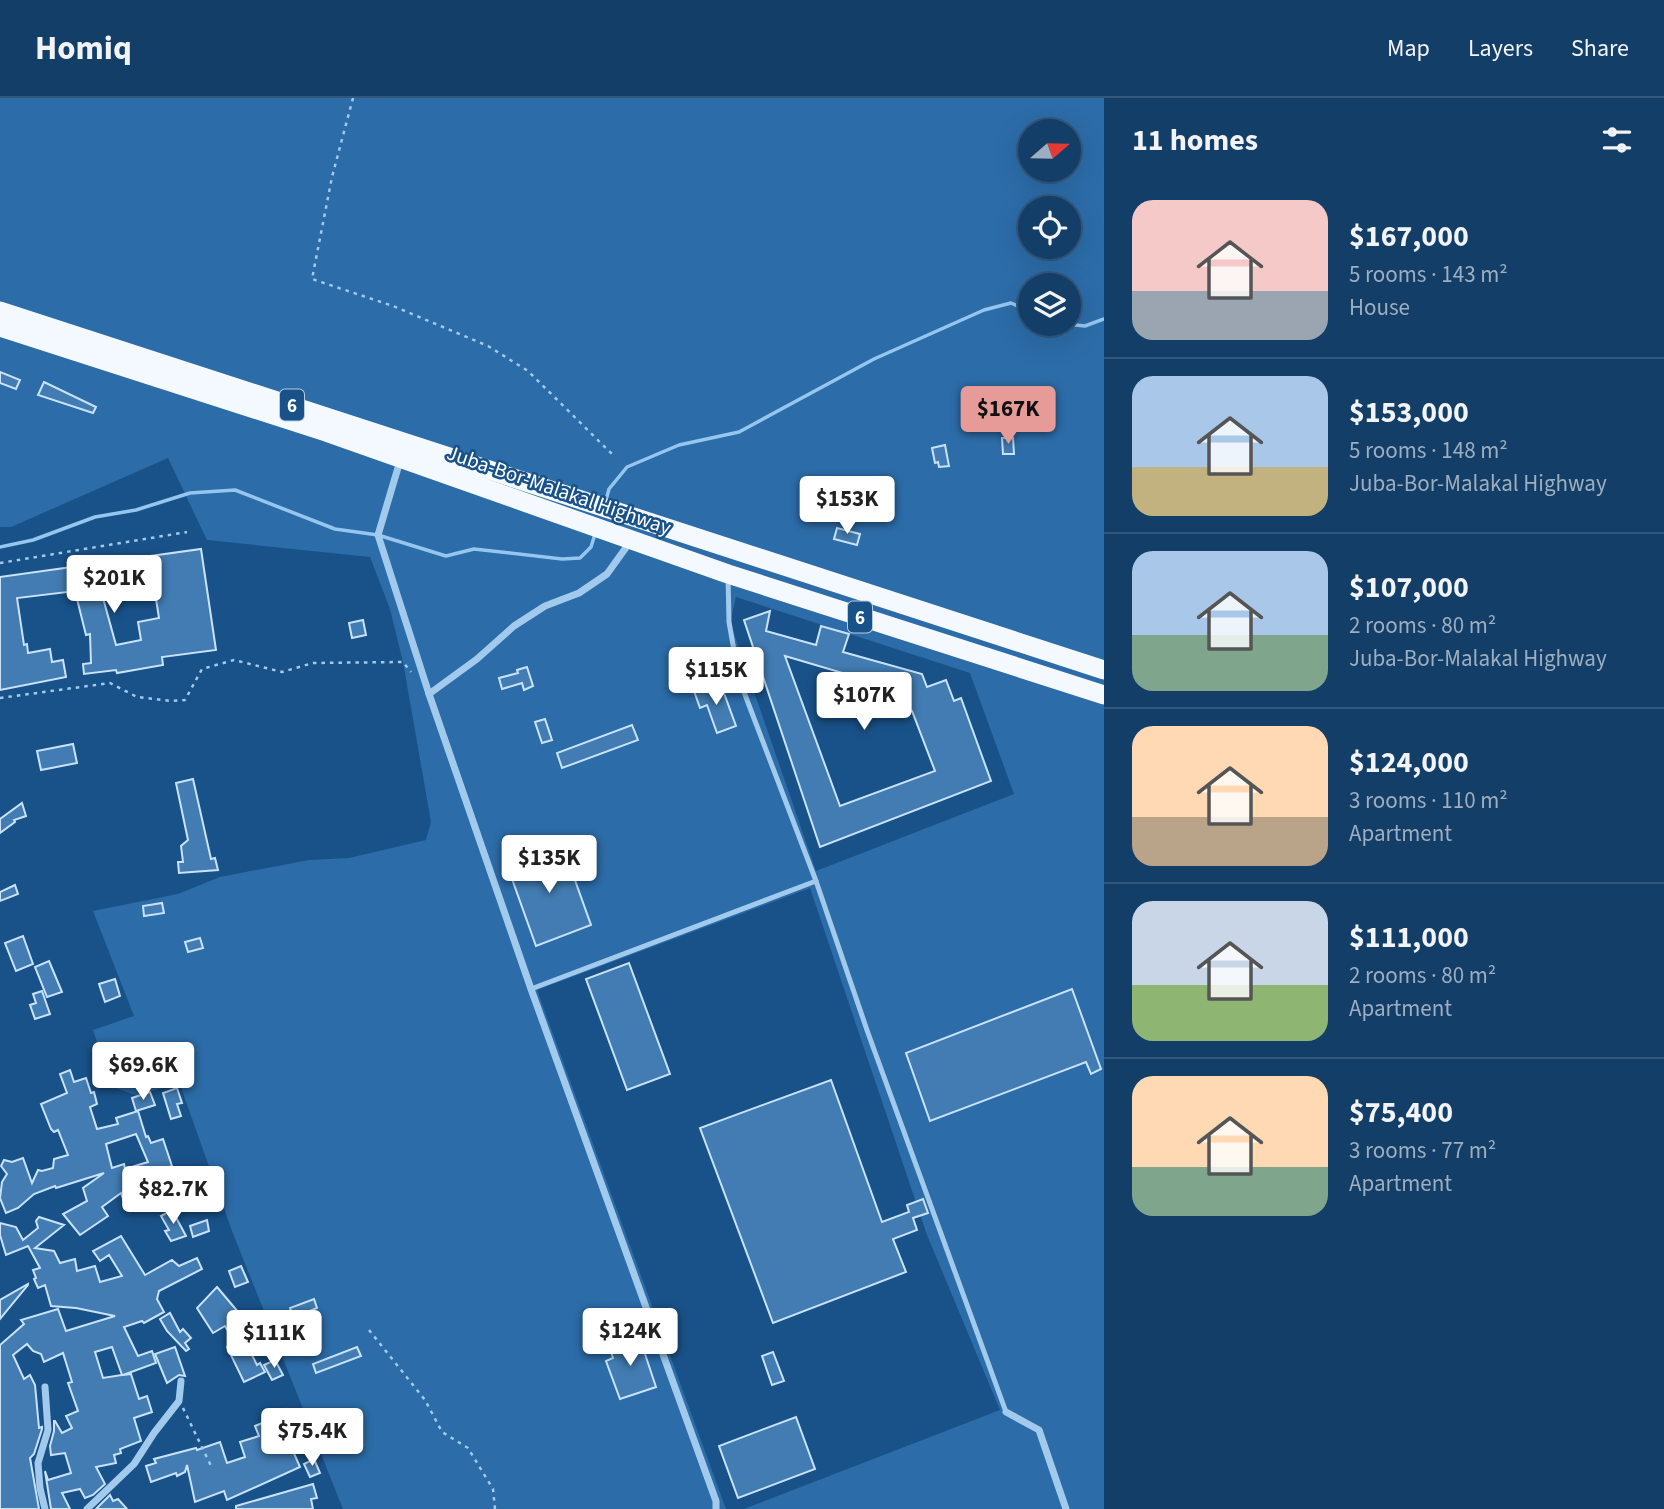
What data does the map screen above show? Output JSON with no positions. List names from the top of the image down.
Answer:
{
  "streets": {
    "highway": ["6", "Juba-Bor-Malakal Highway"]
  },
  "north": "right",
  "page": {
    "header": "Homiq",
    "nav": ["Map", "Layers", "Share"],
    "heading": "11 homes",
    "list": [
      {
        "name": "$167,000",
        "note": "5 rooms · 143 m² · House"
      },
      {
        "name": "$153,000",
        "note": "5 rooms · 148 m² · Juba-Bor-Malakal Highway"
      },
      {
        "name": "$107,000",
        "note": "2 rooms · 80 m² · Juba-Bor-Malakal Highway"
      },
      {
        "name": "$124,000",
        "note": "3 rooms · 110 m² · Apartment"
      },
      {
        "name": "$111,000",
        "note": "2 rooms · 80 m² · Apartment"
      },
      {
        "name": "$75,400",
        "note": "3 rooms · 77 m² · Apartment"
      }
    ],
    "price": [
      "$167K",
      "$153K",
      "$201K",
      "$115K",
      "$107K",
      "$135K",
      "$69.6K",
      "$82.7K",
      "$124K",
      "$111K",
      "$75.4K"
    ]
  }
}
